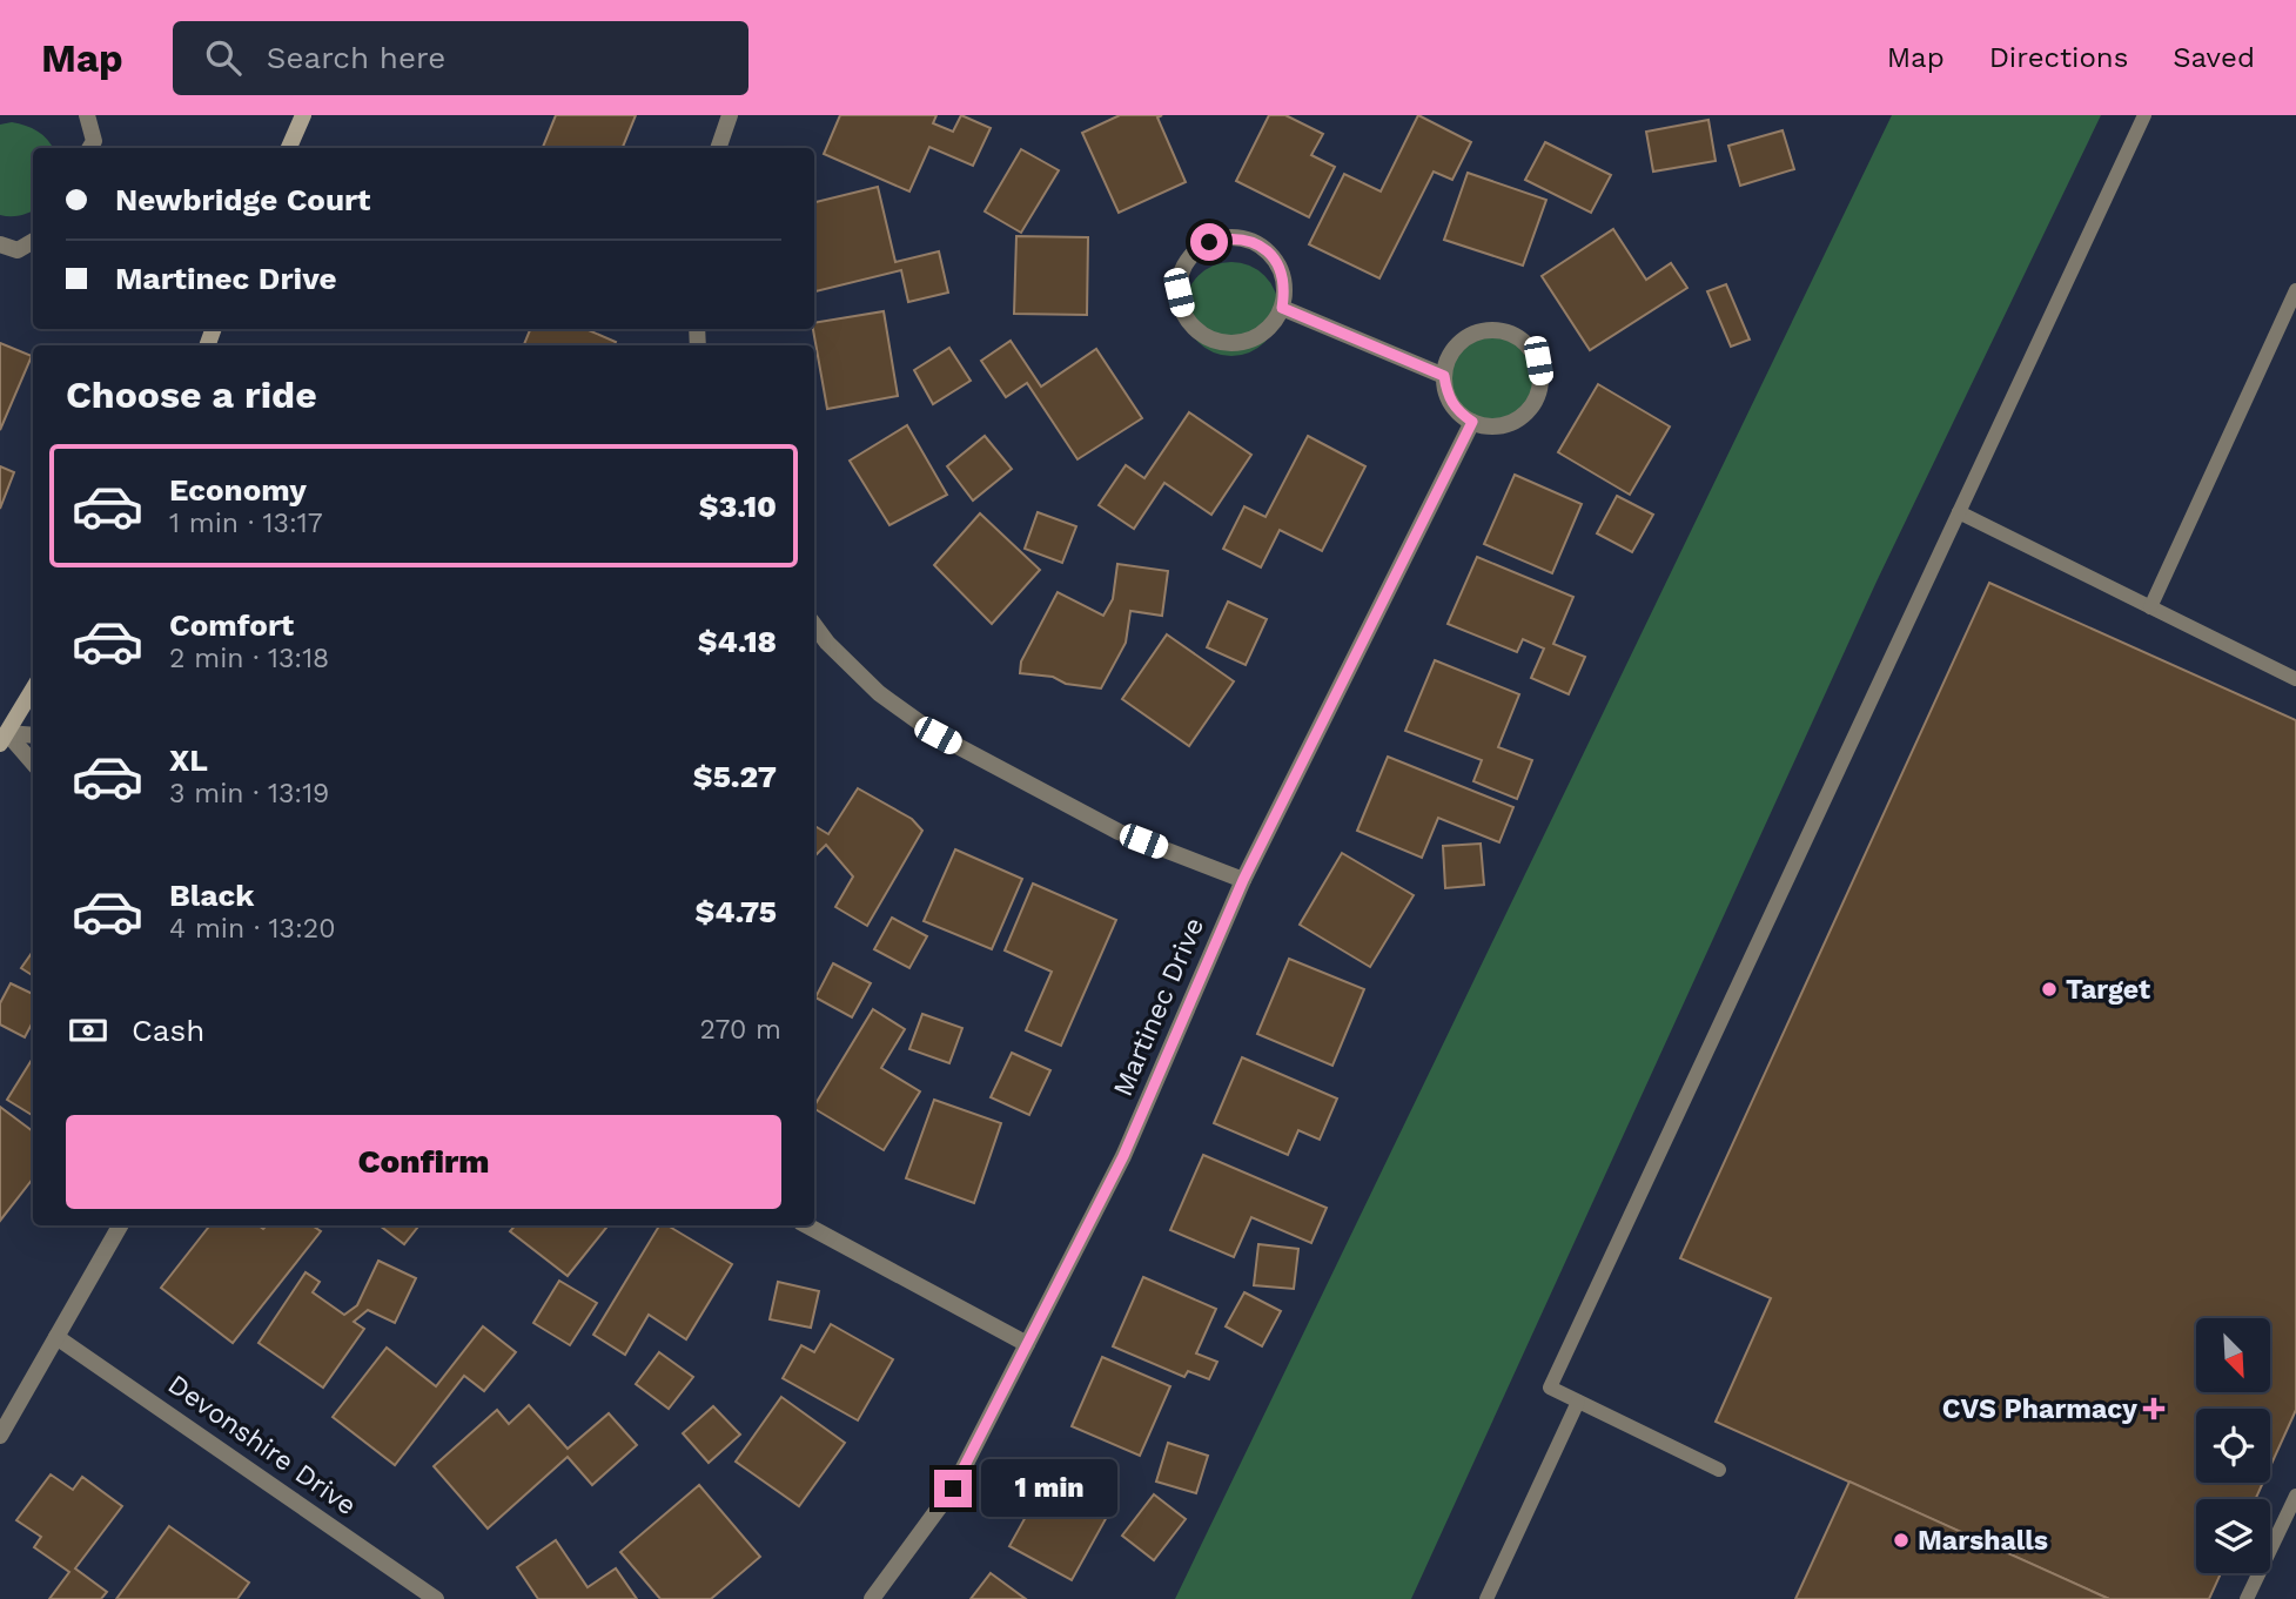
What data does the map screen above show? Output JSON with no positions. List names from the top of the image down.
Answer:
{
  "streets": {
    "street": ["Martinec Drive", "Devonshire Drive"]
  },
  "places": {
    "other": ["Target", "Marshalls"],
    "health": ["CVS Pharmacy"]
  },
  "north": "bottom right",
  "page": {
    "header": "Map",
    "search": "Search here",
    "nav": ["Map", "Directions", "Saved"],
    "banner": ["Newbridge Court", "Martinec Drive"],
    "heading": "Choose a ride",
    "list": [
      {
        "name": "Economy",
        "note": "1 min · 13:17",
        "value": "$3.10"
      },
      {
        "name": "Comfort",
        "note": "2 min · 13:18",
        "value": "$4.18"
      },
      {
        "name": "XL",
        "note": "3 min · 13:19",
        "value": "$5.27"
      },
      {
        "name": "Black",
        "note": "4 min · 13:20",
        "value": "$4.75"
      }
    ],
    "pay": ["Cash", "270 m"],
    "buttons": "Confirm",
    "bubble": "1 min"
  }
}
